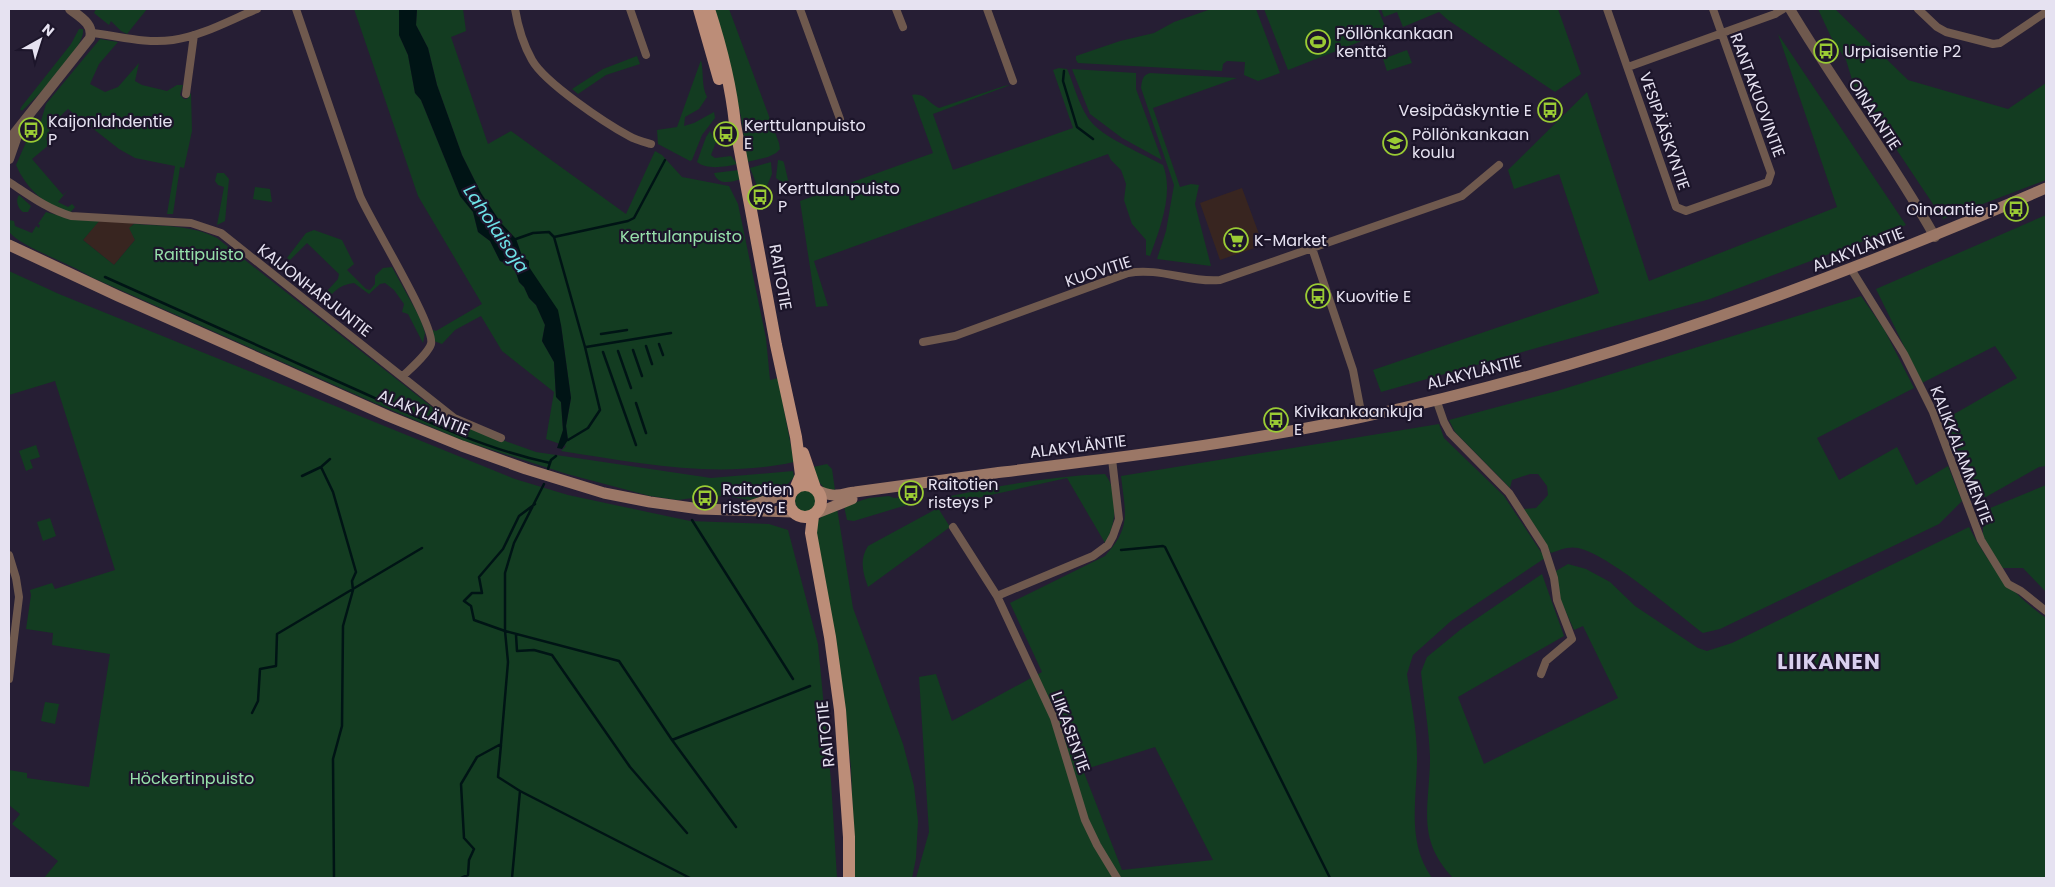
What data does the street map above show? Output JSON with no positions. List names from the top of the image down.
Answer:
{
  "streets": {
    "main road": ["ALAKYLÄNTIE", "RAITOTIE"],
    "street": [
      "RANTAKUOVINTIE",
      "OINAANTIE",
      "VESIPÄÄSKYNTIE",
      "KUOVITIE",
      "KAIJONHARJUNTIE",
      "KALIKKALAMMENTIE",
      "LIIKASENTIE"
    ]
  },
  "crossings": [
    ["RANTAKUOVINTIE", "VESIPÄÄSKYNTIE"],
    ["OINAANTIE", "ALAKYLÄNTIE"],
    ["ALAKYLÄNTIE", "RAITOTIE"],
    ["ALAKYLÄNTIE", "KALIKKALAMMENTIE"]
  ],
  "districts": ["LIIKANEN"],
  "water": ["Laholaisoja"],
  "parks": ["Kerttulanpuisto", "Raittipuisto", "Höckertinpuisto"],
  "places": {
    "sports": ["Pöllönkankaan kenttä"],
    "bus stop": [
      "Urpiaisentie P2",
      "Vesipääskyntie E",
      "Kaijonlahdentie P",
      "Kerttulanpuisto E",
      "Kerttulanpuisto P",
      "Oinaantie P",
      "Kuovitie E",
      "Kivikankaankuja E",
      "Raitotien risteys P",
      "Raitotien risteys E"
    ],
    "school or university": ["Pöllönkankaan koulu"],
    "supermarket": ["K-Market"]
  },
  "north": "top right"
}
